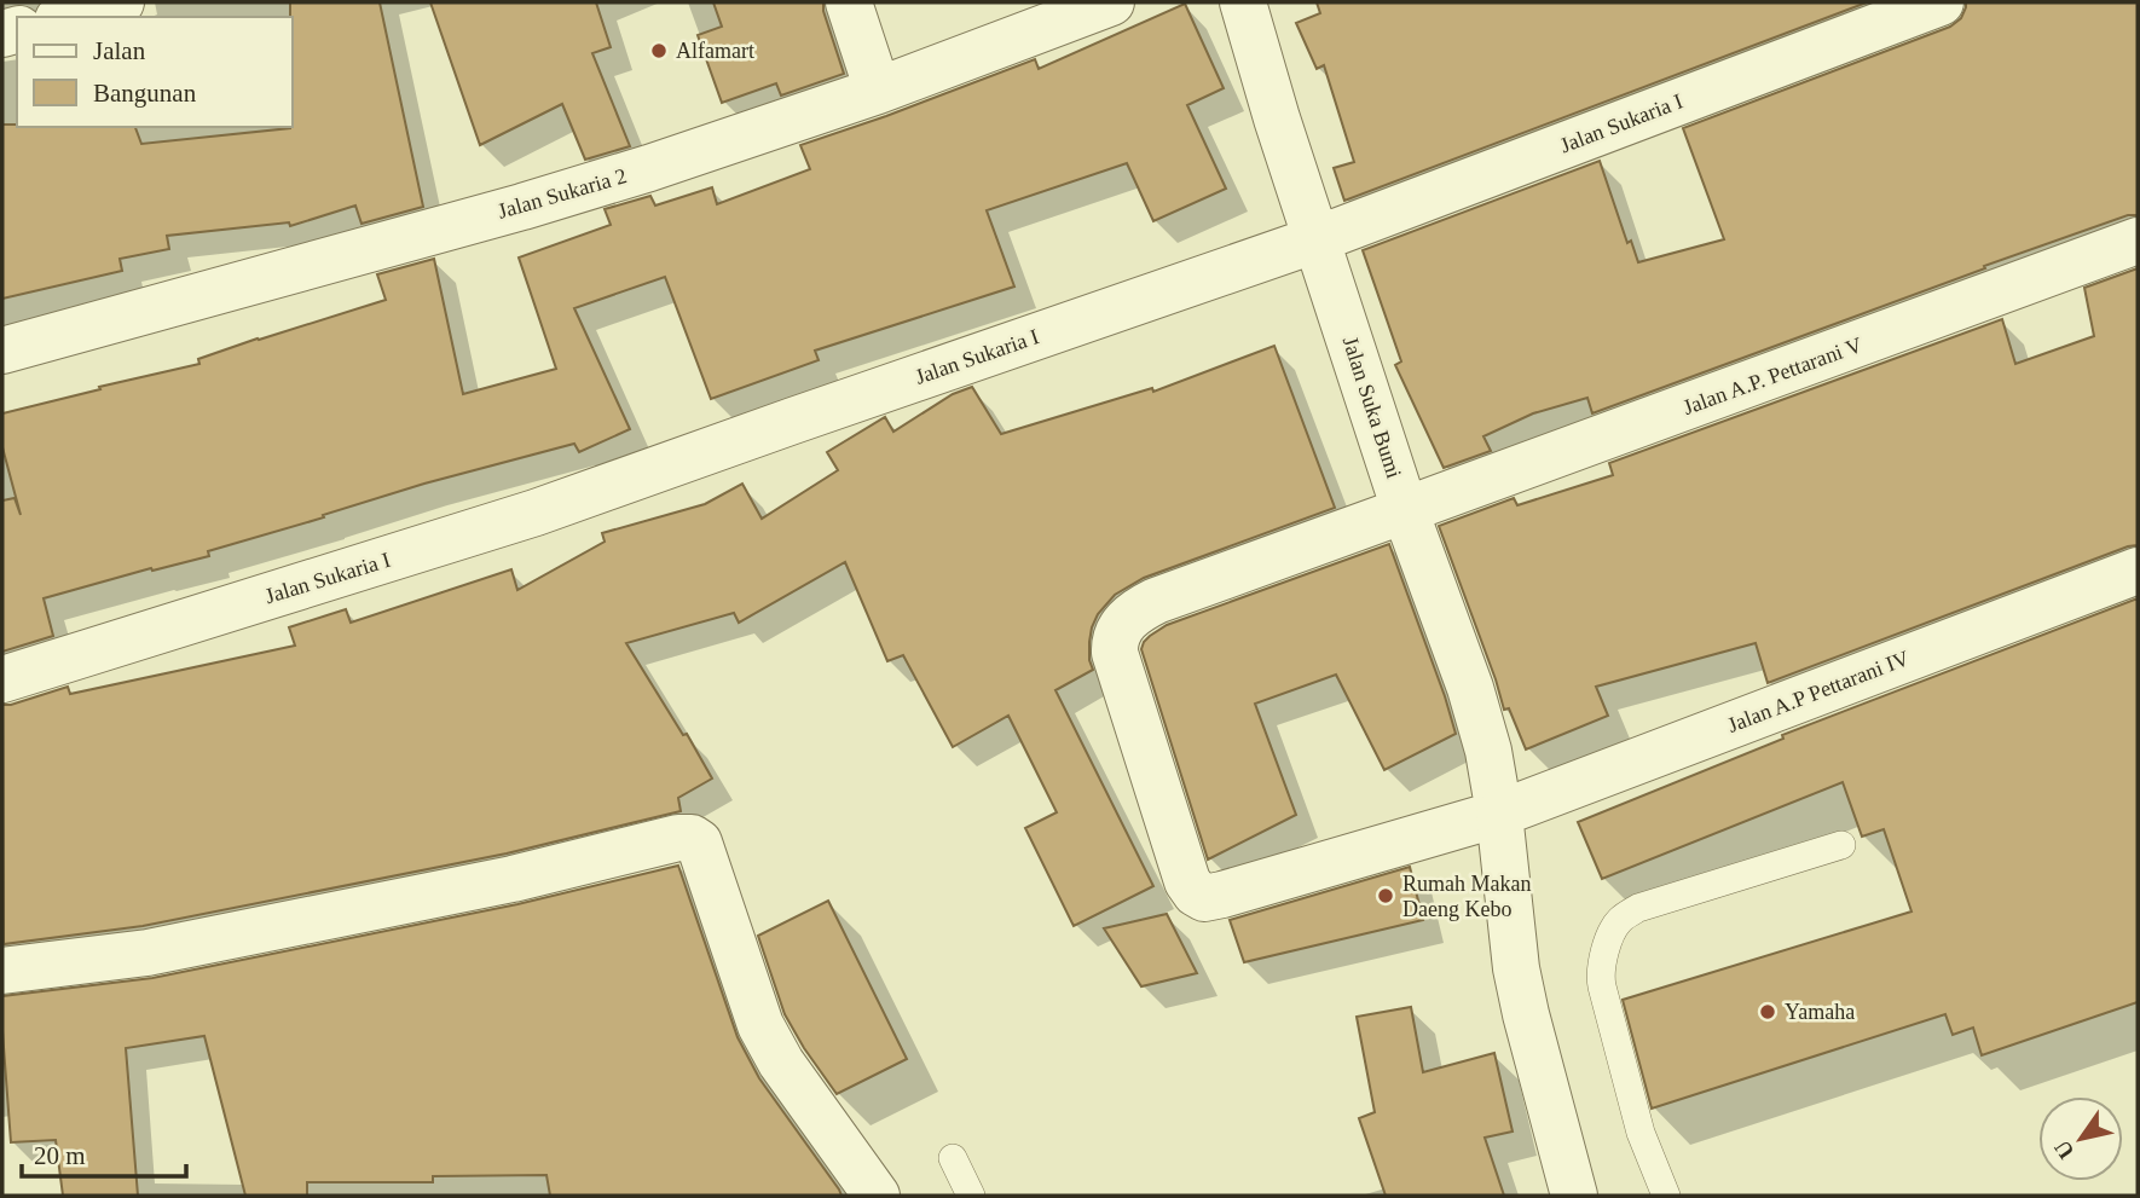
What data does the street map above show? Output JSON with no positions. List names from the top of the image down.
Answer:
{
  "streets": {
    "street": [
      "Jalan Sukaria I",
      "Jalan Sukaria 2",
      "Jalan A.P. Pettarani V",
      "Jalan Suka Bumi",
      "Jalan A.P Pettarani IV"
    ]
  },
  "crossings": [
    ["Jalan Sukaria I", "Jalan Suka Bumi"],
    ["Jalan A.P. Pettarani V", "Jalan Suka Bumi"],
    ["Jalan A.P. Pettarani V", "Jalan A.P Pettarani IV"],
    ["Jalan Suka Bumi", "Jalan A.P Pettarani IV"]
  ],
  "places": ["Alfamart", "Rumah Makan Daeng Kebo", "Yamaha"],
  "legend": ["Jalan", "Bangunan"],
  "scale_bar": "20 m",
  "north": "bottom left"
}
